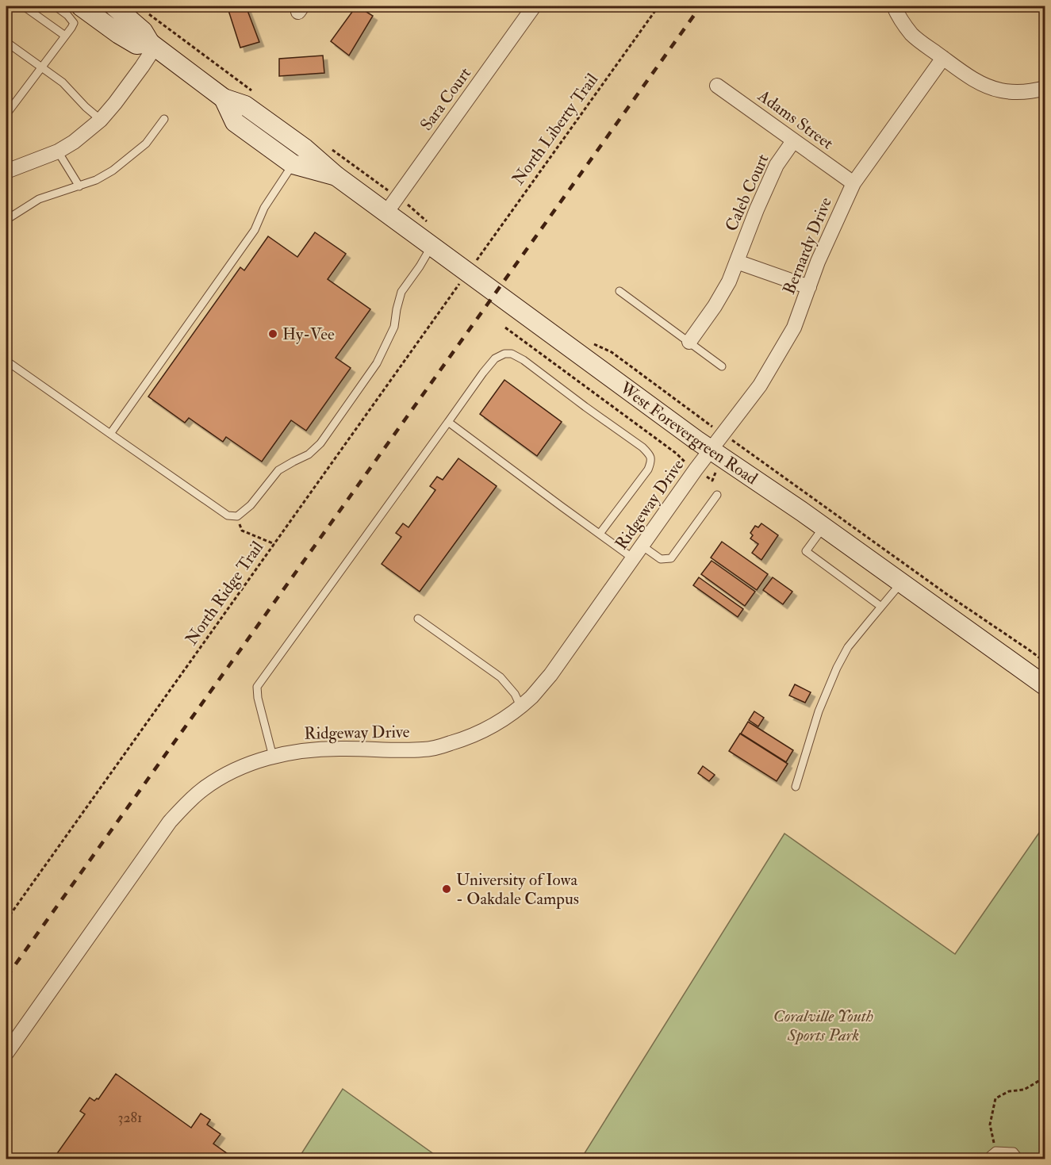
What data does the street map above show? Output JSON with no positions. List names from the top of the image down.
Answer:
{
  "streets": {
    "street": [
      "Sara Court",
      "Adams Street",
      "Caleb Court",
      "Bernardy Drive",
      "West Forevergreen Road",
      "Ridgeway Drive"
    ],
    "path": ["North Liberty Trail", "North Ridge Trail"]
  },
  "crossings": [
    ["Sara Court", "West Forevergreen Road"],
    ["Adams Street", "Caleb Court"],
    ["Adams Street", "Bernardy Drive"],
    ["Bernardy Drive", "West Forevergreen Road"],
    ["Bernardy Drive", "Ridgeway Drive"],
    ["West Forevergreen Road", "Ridgeway Drive"]
  ],
  "parks": ["Coralville Youth Sports Park"],
  "places": ["Hy-Vee", "University of Iowa - Oakdale Campus"],
  "house_numbers": ["3281"]
}
